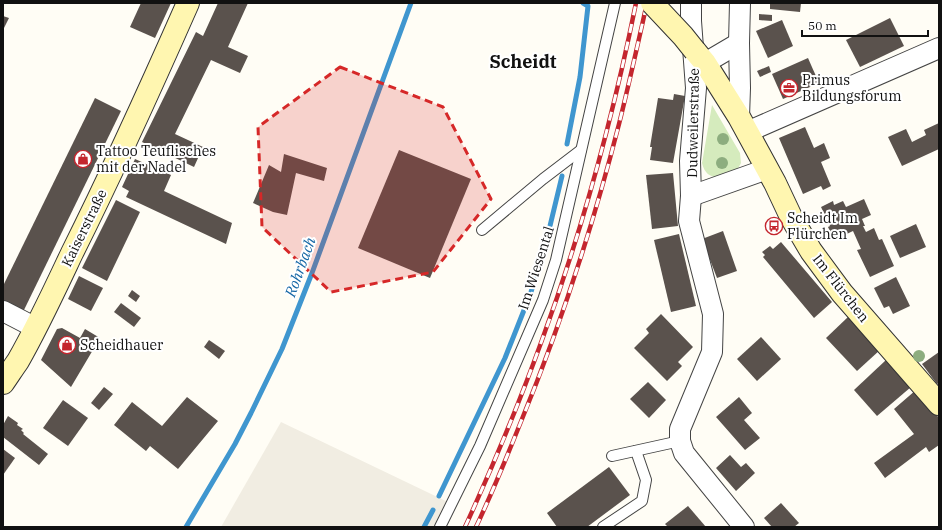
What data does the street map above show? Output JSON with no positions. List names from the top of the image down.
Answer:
{
  "streets": {
    "street": ["Dudweilerstraße", "Kaiserstraße", "Im Flürchen"],
    "lane": ["Im Wiesental"]
  },
  "crossings": [
    ["Dudweilerstraße", "Im Flürchen"]
  ],
  "districts": ["Scheidt"],
  "water": ["Rohrbach"],
  "places": {
    "office": ["Primus Bildungsforum"],
    "shop": ["Tattoo Teuflisches mit der Nadel", "Scheidhauer"],
    "bus stop": ["Scheidt Im Flürchen"]
  },
  "scale_bar": "50 m"
}
